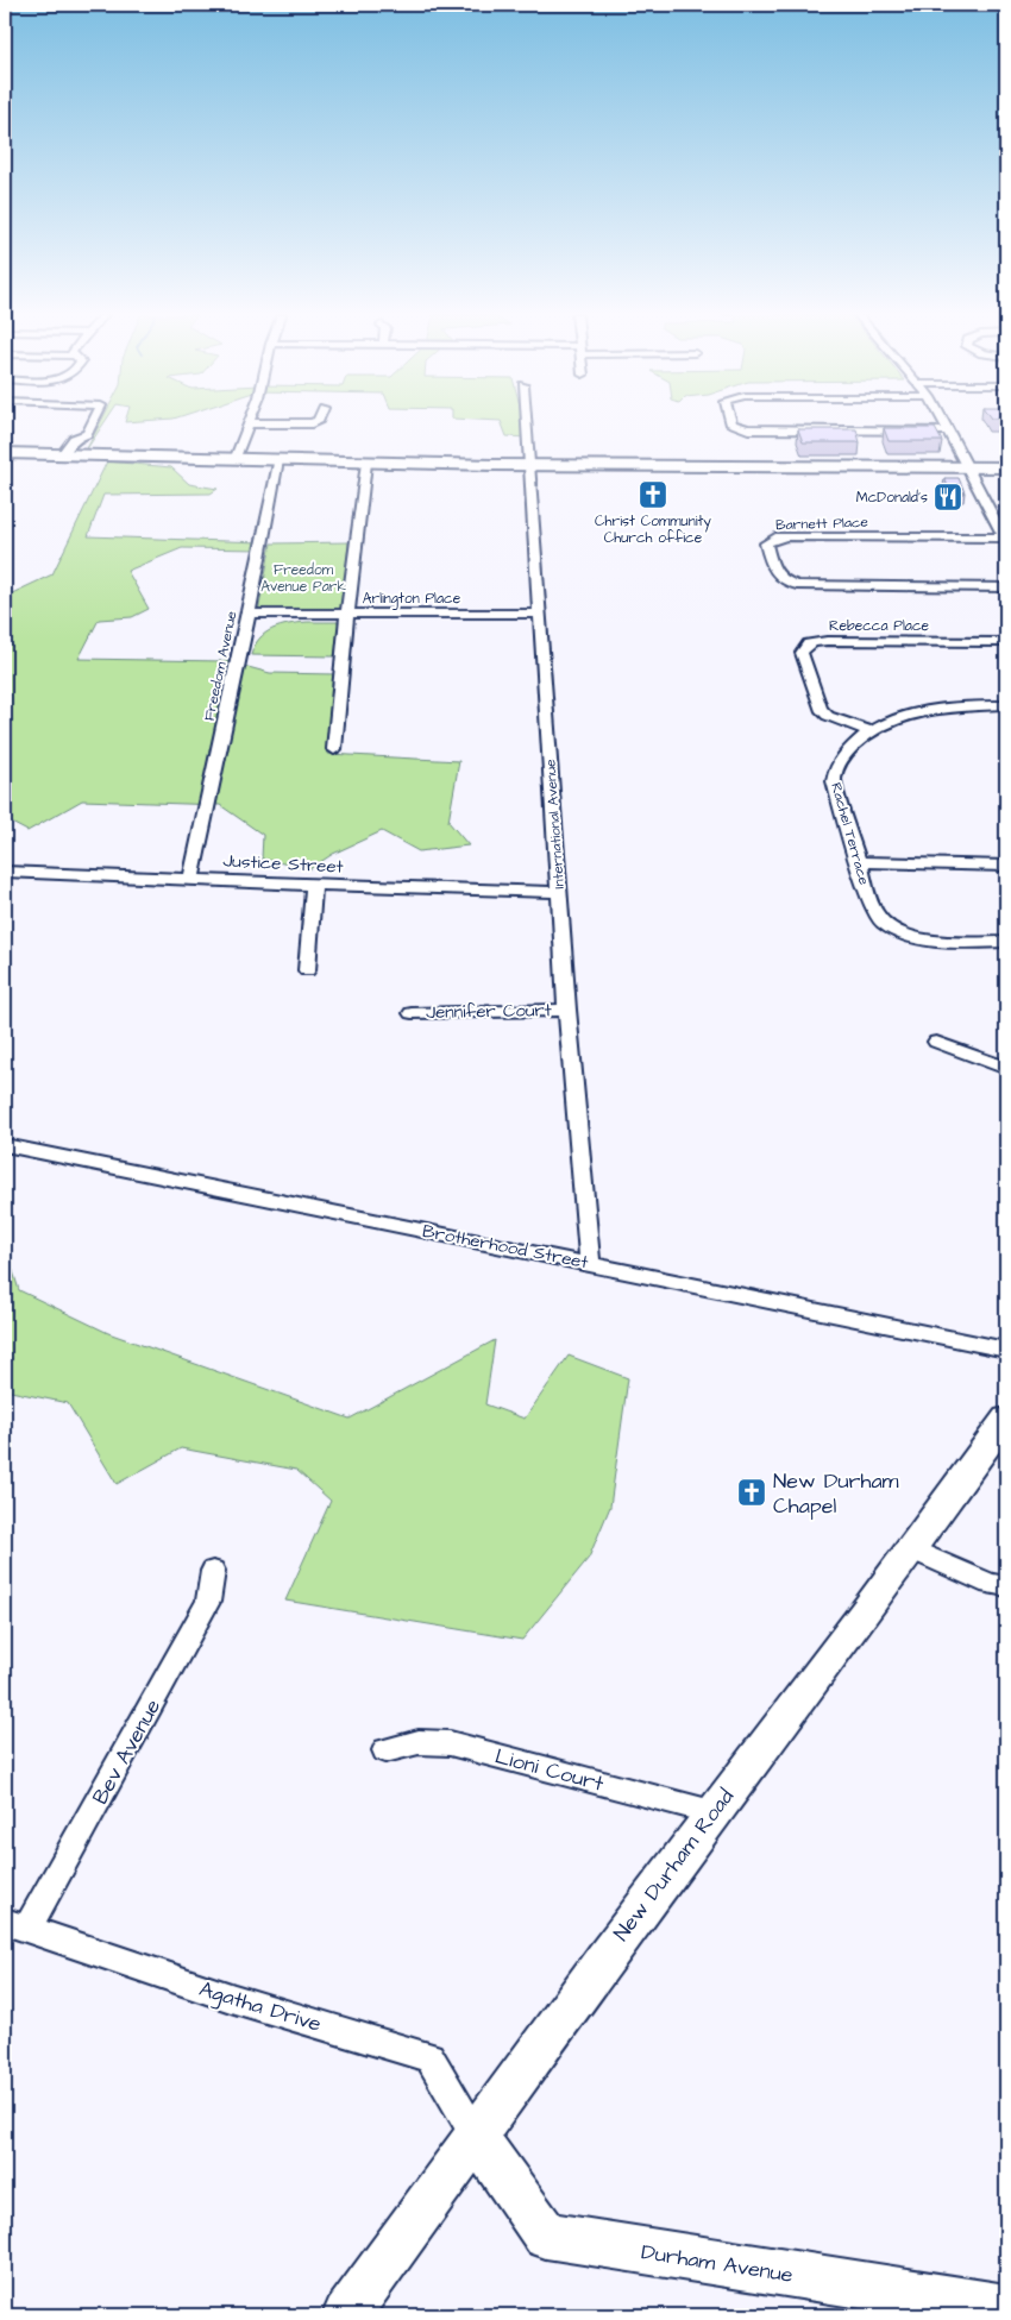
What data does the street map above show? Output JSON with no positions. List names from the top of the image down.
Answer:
{
  "streets": {
    "main road": ["New Durham Road", "Durham Avenue"],
    "street": [
      "Barnett Place",
      "Arlington Place",
      "Rebecca Place",
      "Freedom Avenue",
      "International Avenue",
      "Rachel Terrace",
      "Justice Street",
      "Jennifer Court",
      "Brotherhood Street",
      "Bev Avenue",
      "Lioni Court",
      "Agatha Drive"
    ]
  },
  "crossings": [
    ["Arlington Place", "Freedom Avenue"],
    ["Arlington Place", "International Avenue"],
    ["Rebecca Place", "Rachel Terrace"],
    ["Freedom Avenue", "Justice Street"],
    ["International Avenue", "Justice Street"],
    ["International Avenue", "Jennifer Court"],
    ["International Avenue", "Brotherhood Street"],
    ["Bev Avenue", "Agatha Drive"],
    ["Lioni Court", "New Durham Road"],
    ["New Durham Road", "Agatha Drive"],
    ["New Durham Road", "Durham Avenue"],
    ["Agatha Drive", "Durham Avenue"]
  ],
  "parks": ["Freedom Avenue Park"],
  "places": {
    "church": ["Christ Community Church office", "New Durham Chapel"],
    "restaurant": ["McDonald's"]
  }
}
